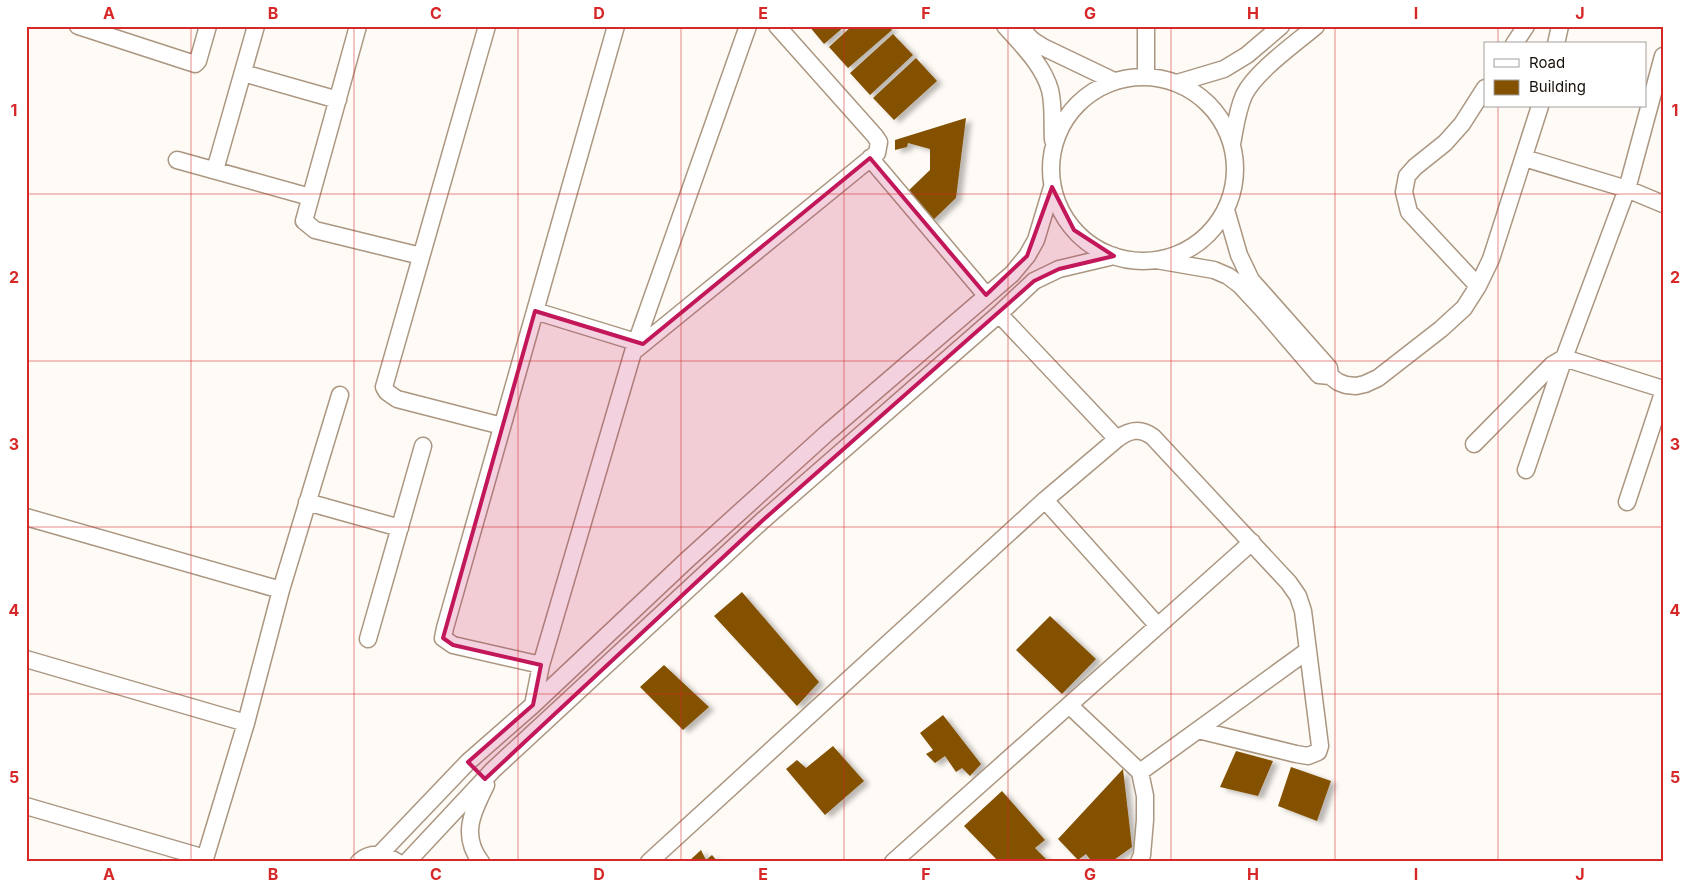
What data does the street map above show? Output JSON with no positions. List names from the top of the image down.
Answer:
{
  "legend": ["Road", "Building"],
  "grid": {
    "columns": [
      "A",
      "B",
      "C",
      "D",
      "E",
      "F",
      "G",
      "H",
      "I",
      "J"
    ],
    "rows": [
      "1",
      "2",
      "3",
      "4",
      "5"
    ]
  }
}
